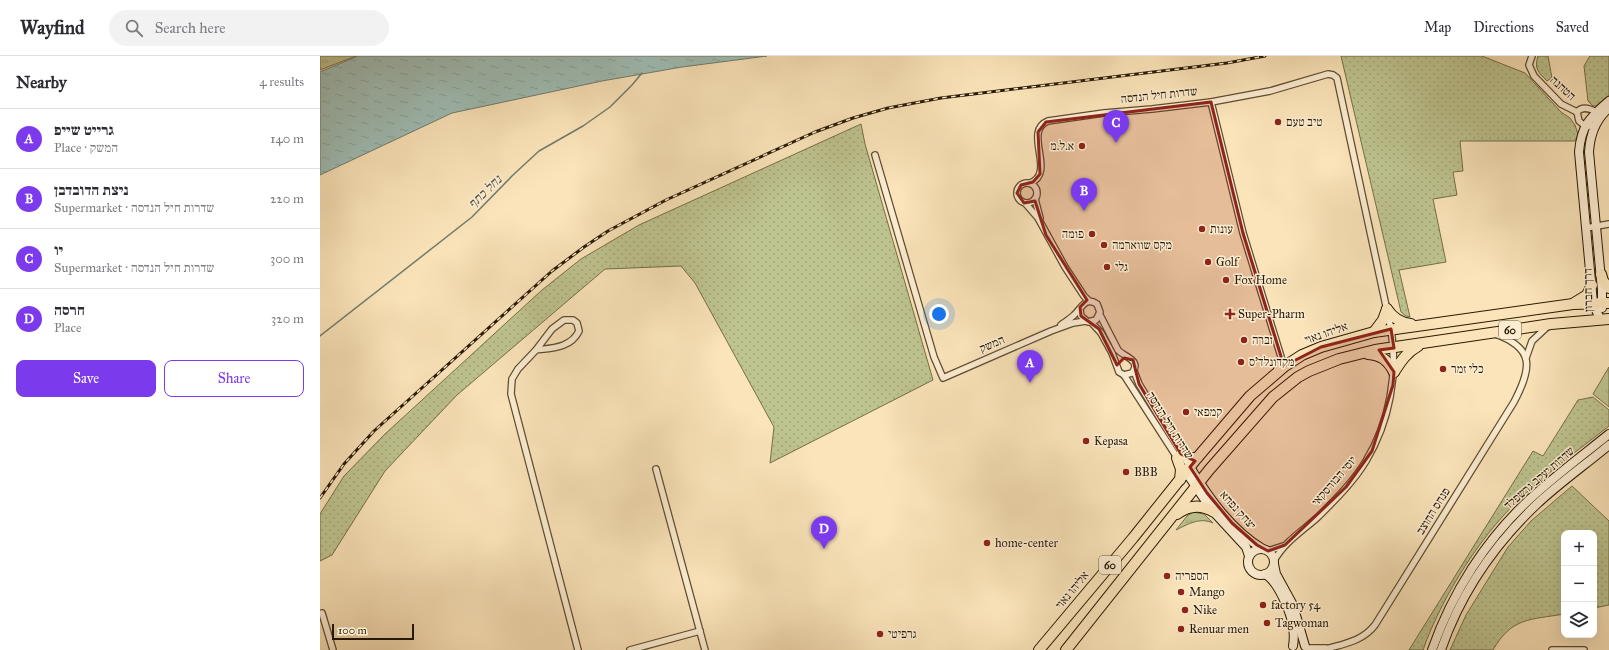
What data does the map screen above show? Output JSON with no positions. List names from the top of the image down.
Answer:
{
  "streets": {
    "highway": ["60", "אליהו נאוי"],
    "street": [
      "הטחנה",
      "שדרות חיל הנדסה",
      "דרך חברון",
      "המשק",
      "שדרות יעקב גרשפלד",
      "יוסי הבורסקאי",
      "יצחק נפחא",
      "פנחס החוצב"
    ]
  },
  "crossings": [
    ["הטחנה", "דרך חברון"],
    ["שדרות חיל הנדסה", "60"],
    ["שדרות חיל הנדסה", "אליהו נאוי"],
    ["שדרות חיל הנדסה", "יוסי הבורסקאי"],
    ["שדרות חיל הנדסה", "יצחק נפחא"],
    ["דרך חברון", "60"],
    ["דרך חברון", "אליהו נאוי"],
    ["60", "יוסי הבורסקאי"],
    ["60", "יצחק נפחא"],
    ["60", "פנחס החוצב"],
    ["אליהו נאוי", "יוסי הבורסקאי"],
    ["יוסי הבורסקאי", "יצחק נפחא"]
  ],
  "water": ["נחל כתף"],
  "places": {
    "other": [
      "טיב טעם",
      "א.ל.מ",
      "עונות",
      "פומה",
      "מקס שווארמה",
      "Golf",
      "גלי",
      "Fox Home",
      "זברה",
      "מקדונלד'ס",
      "כלי זמר",
      "קמפאי",
      "Kepasa",
      "BBB",
      "home-center",
      "הספריה",
      "Mango",
      "factory 54",
      "Nike",
      "Tagwoman",
      "Renuar men",
      "גרפיטי"
    ],
    "health": ["Super-Pharm"]
  },
  "scale_bar": "100 m",
  "page": {
    "header": "Wayfind",
    "search": "Search here",
    "nav": ["Map", "Directions", "Saved"],
    "heading": ["Nearby", "4 results"],
    "list": [
      {
        "mark": "A",
        "name": "גרייט שייפ",
        "note": "Place · המשק",
        "value": "140 m"
      },
      {
        "mark": "B",
        "name": "ניצת הדובדבן",
        "note": "Supermarket · שדרות חיל הנדסה",
        "value": "220 m"
      },
      {
        "mark": "C",
        "name": "יו",
        "note": "Supermarket · שדרות חיל הנדסה",
        "value": "300 m"
      },
      {
        "mark": "D",
        "name": "חרסה",
        "note": "Place",
        "value": "320 m"
      }
    ],
    "pins": [
      "C",
      "B",
      "A",
      "D"
    ],
    "buttons": ["Save", "Share"],
    "map_buttons": ["+", "−"],
    "scale": "100 m"
  }
}
